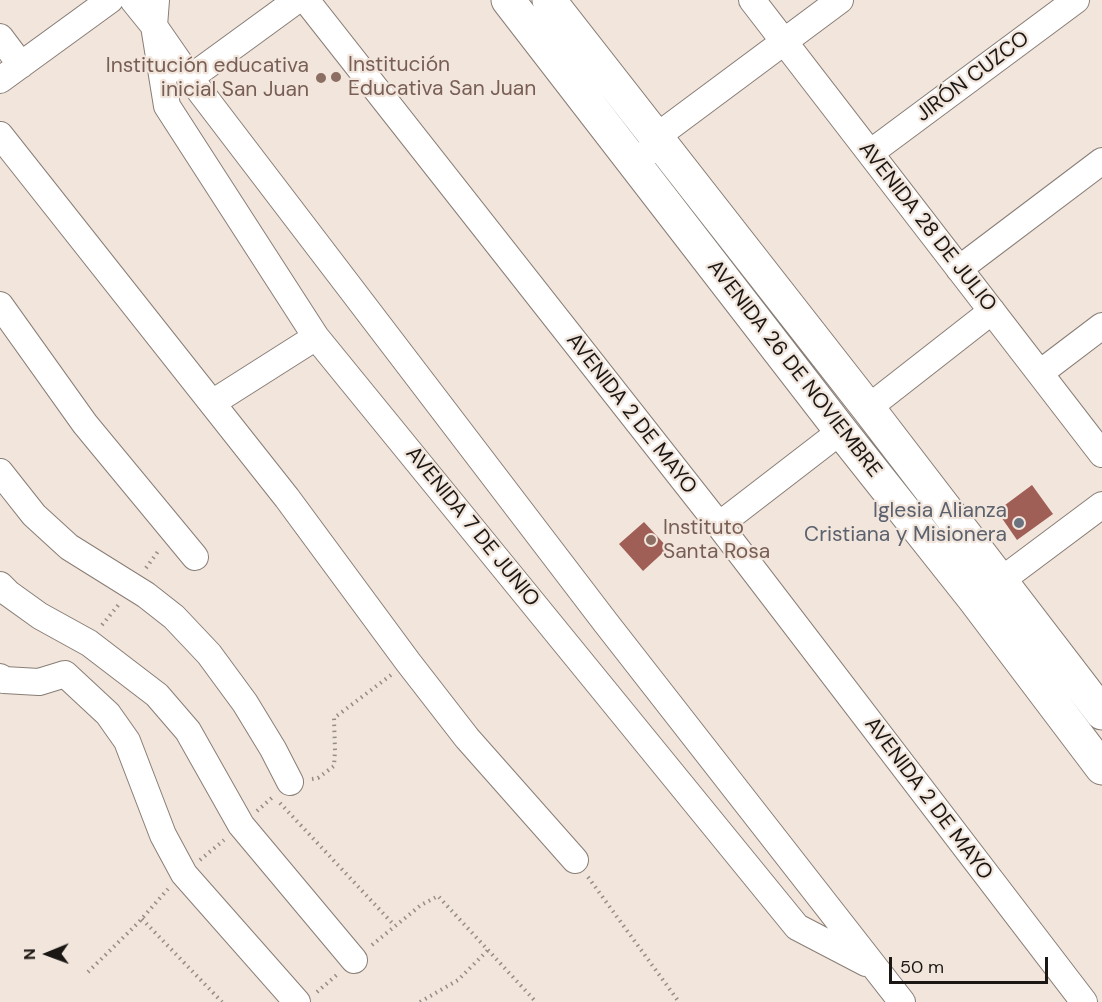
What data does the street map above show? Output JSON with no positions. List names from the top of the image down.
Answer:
{
  "streets": {
    "main road": ["AVENIDA 26 DE NOVIEMBRE"],
    "street": [
      "JIRÓN CUZCO",
      "AVENIDA 28 DE JULIO",
      "AVENIDA 2 DE MAYO",
      "AVENIDA 7 DE JUNIO"
    ]
  },
  "crossings": [
    ["JIRÓN CUZCO", "AVENIDA 28 DE JULIO"]
  ],
  "places": [
    "Institución Educativa San Juan",
    "Institución educativa inicial San Juan",
    "Iglesia Alianza Cristiana y Misionera",
    "Instituto Santa Rosa"
  ],
  "scale_bar": "50 m",
  "north": "left"
}
